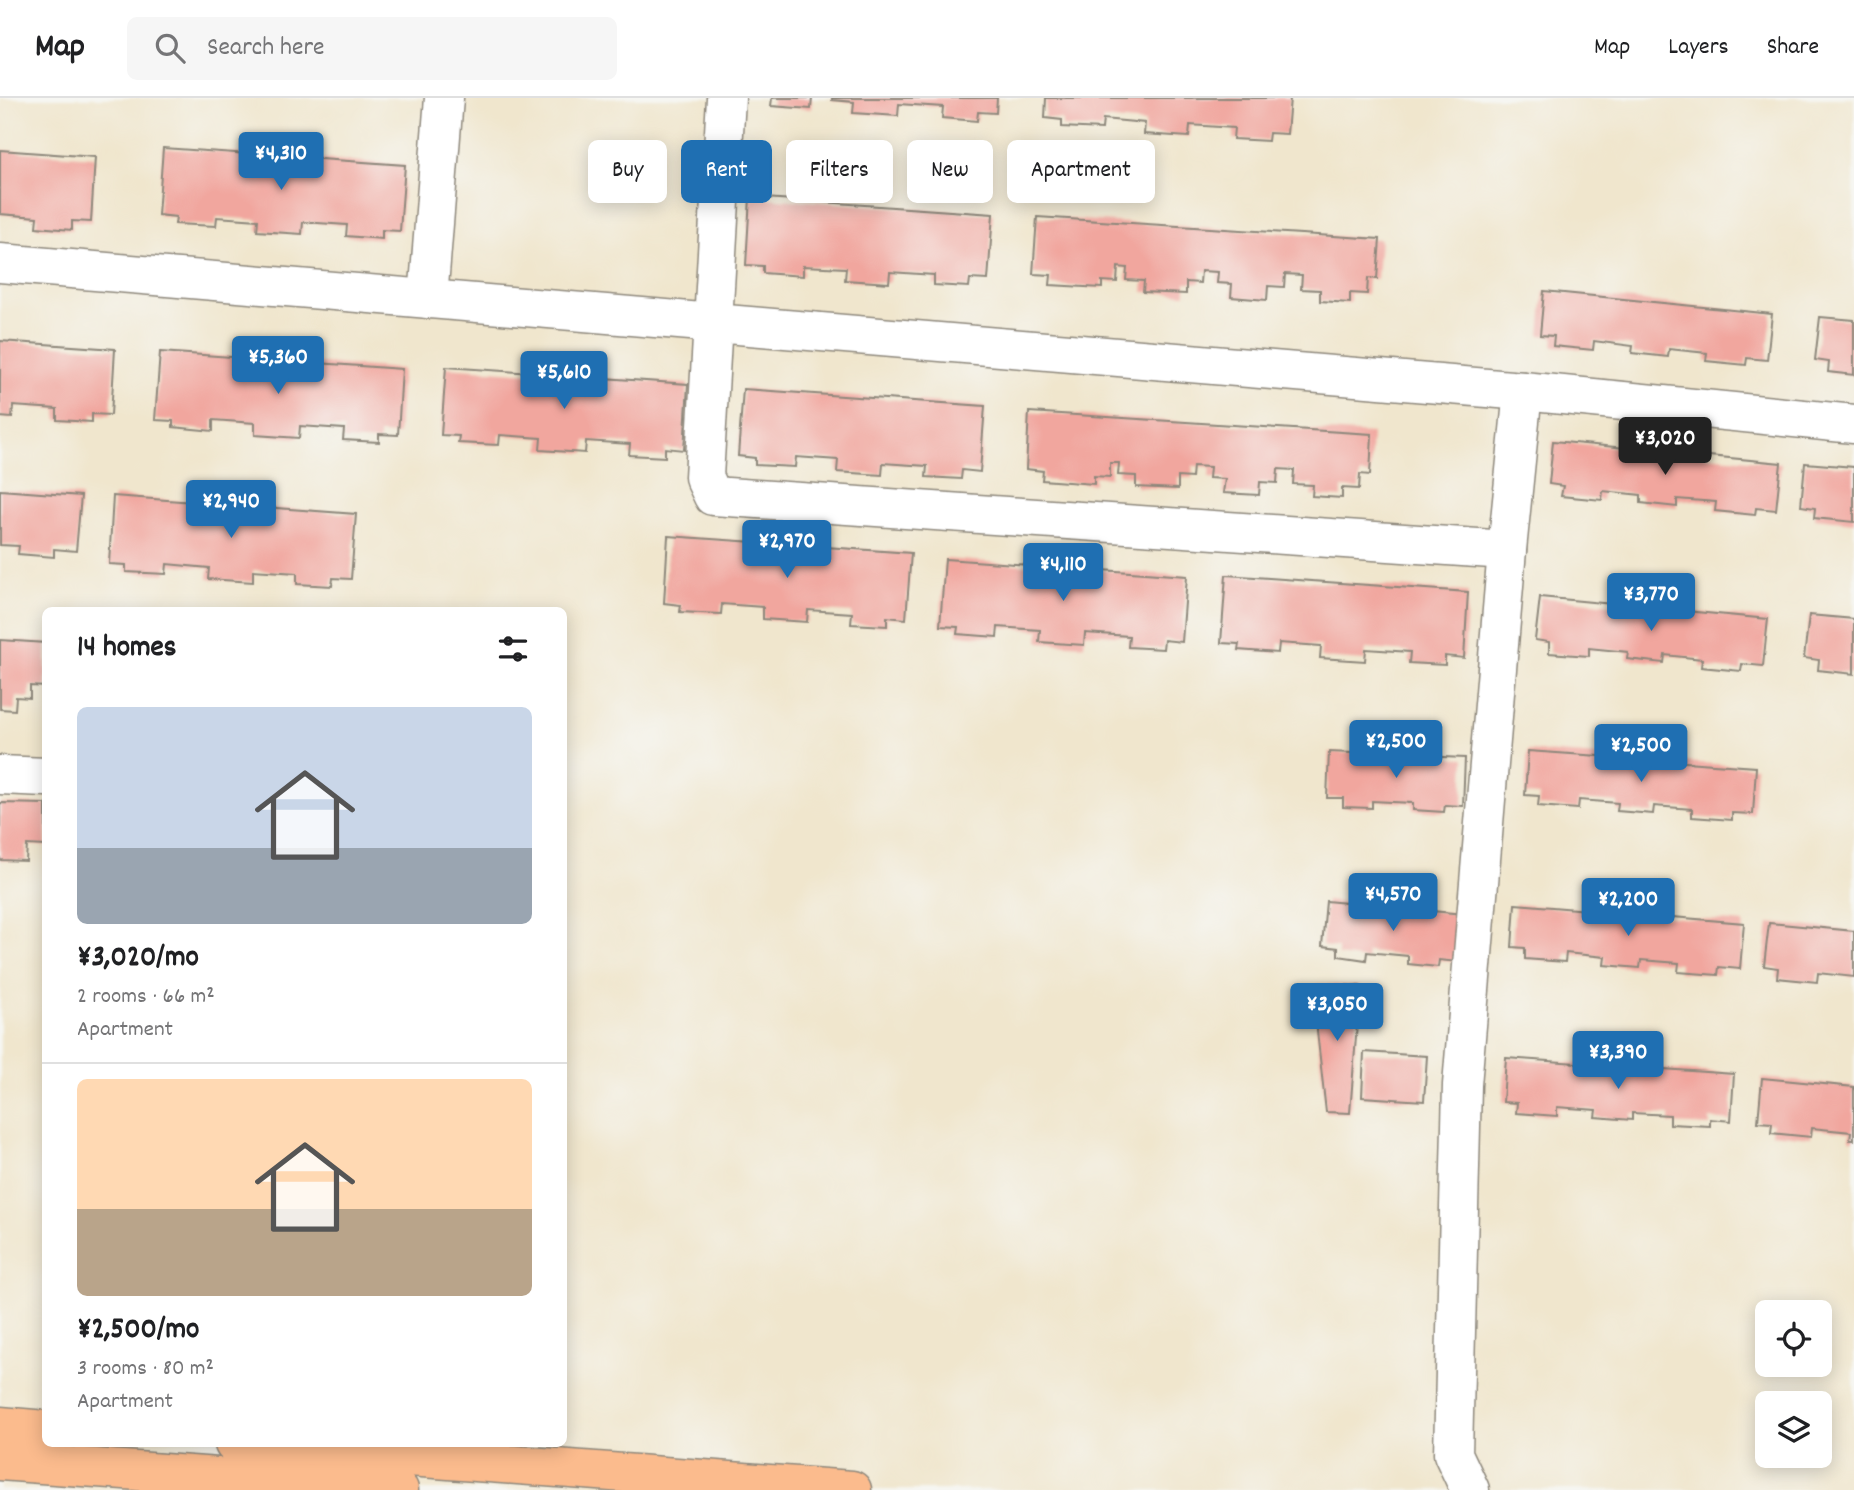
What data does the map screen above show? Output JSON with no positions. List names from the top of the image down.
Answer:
{
  "page": {
    "header": "Map",
    "search": "Search here",
    "nav": ["Map", "Layers", "Share"],
    "price": [
      "¥4,310",
      "¥5,360",
      "¥5,610",
      "¥3,020",
      "¥2,940",
      "¥2,970",
      "¥4,110",
      "¥3,770",
      "¥2,500",
      "¥2,500",
      "¥4,570",
      "¥2,200",
      "¥3,050",
      "¥3,390"
    ],
    "chip": [
      "Buy",
      "Rent",
      "Filters",
      "New",
      "Apartment"
    ],
    "heading": "14 homes",
    "list": [
      {
        "name": "¥3,020/mo",
        "note": "2 rooms · 66 m² · Apartment"
      },
      {
        "name": "¥2,500/mo",
        "note": "3 rooms · 80 m² · Apartment"
      }
    ]
  }
}
